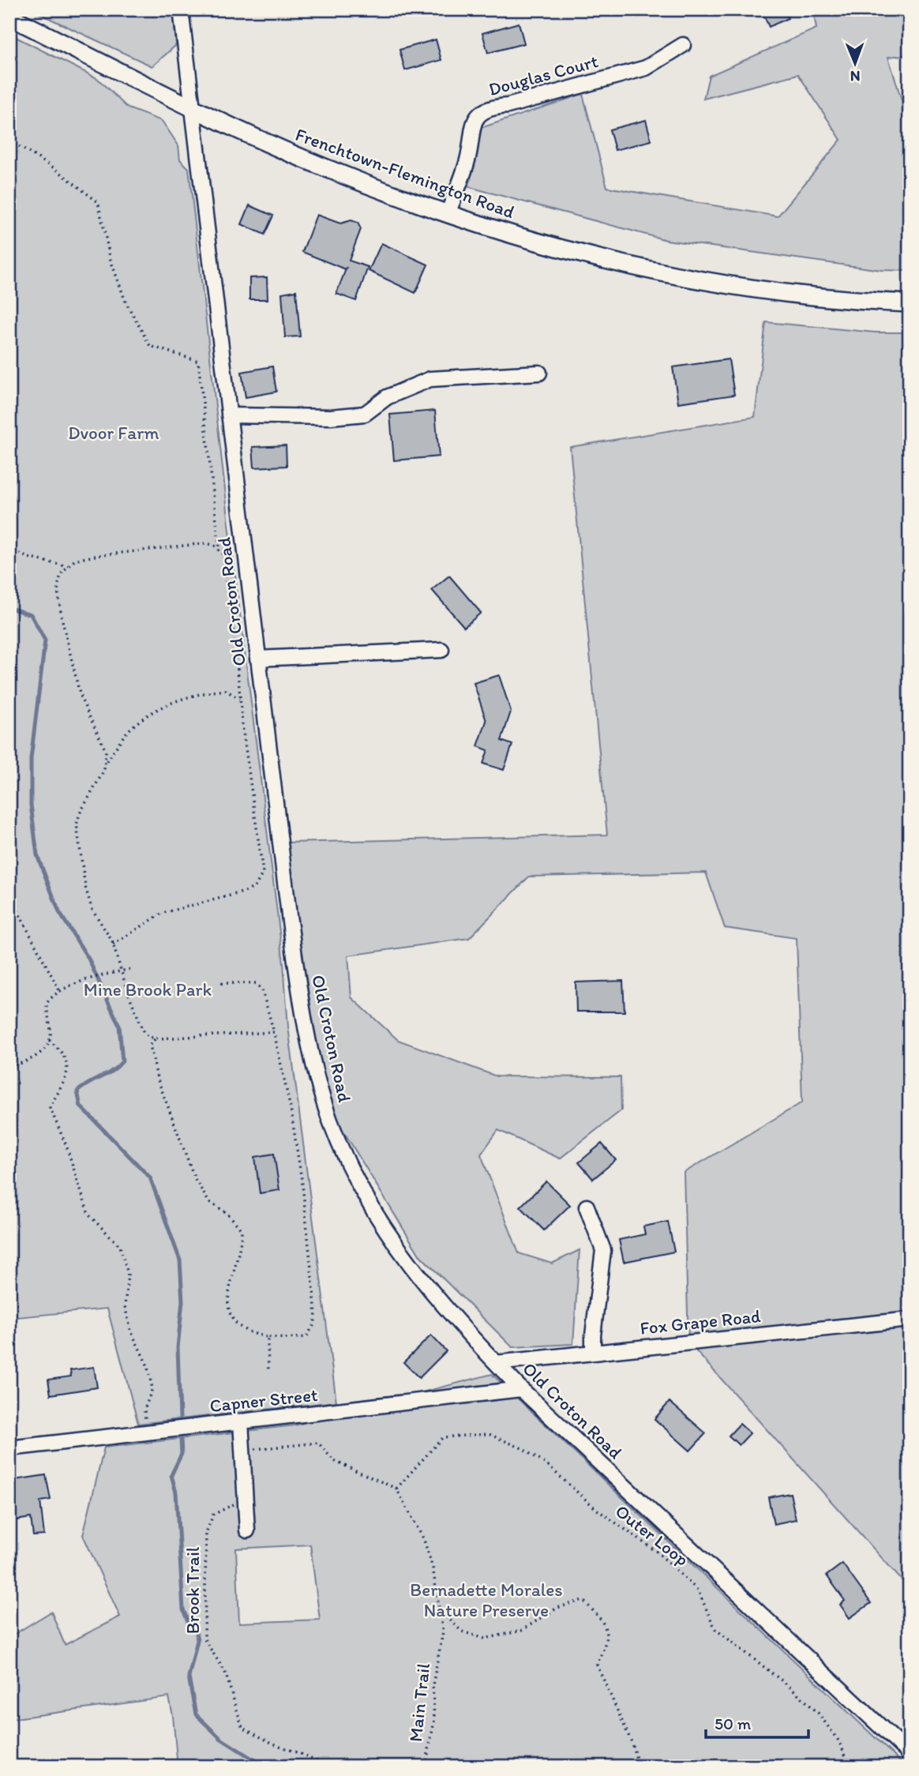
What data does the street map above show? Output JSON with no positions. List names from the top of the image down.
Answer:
{
  "streets": {
    "main road": ["Frenchtown-Flemington Road"],
    "street": [
      "Douglas Court",
      "Old Croton Road",
      "Fox Grape Road",
      "Capner Street"
    ],
    "path": ["Outer Loop", "Brook Trail", "Main Trail"]
  },
  "crossings": [
    ["Douglas Court", "Frenchtown-Flemington Road"],
    ["Frenchtown-Flemington Road", "Old Croton Road"],
    ["Old Croton Road", "Fox Grape Road"],
    ["Old Croton Road", "Capner Street"],
    ["Outer Loop", "Main Trail"]
  ],
  "parks": ["Dvoor Farm", "Mine Brook Park", "Bernadette Morales Nature Preserve"],
  "scale_bar": "50 m",
  "north": "bottom"
}
